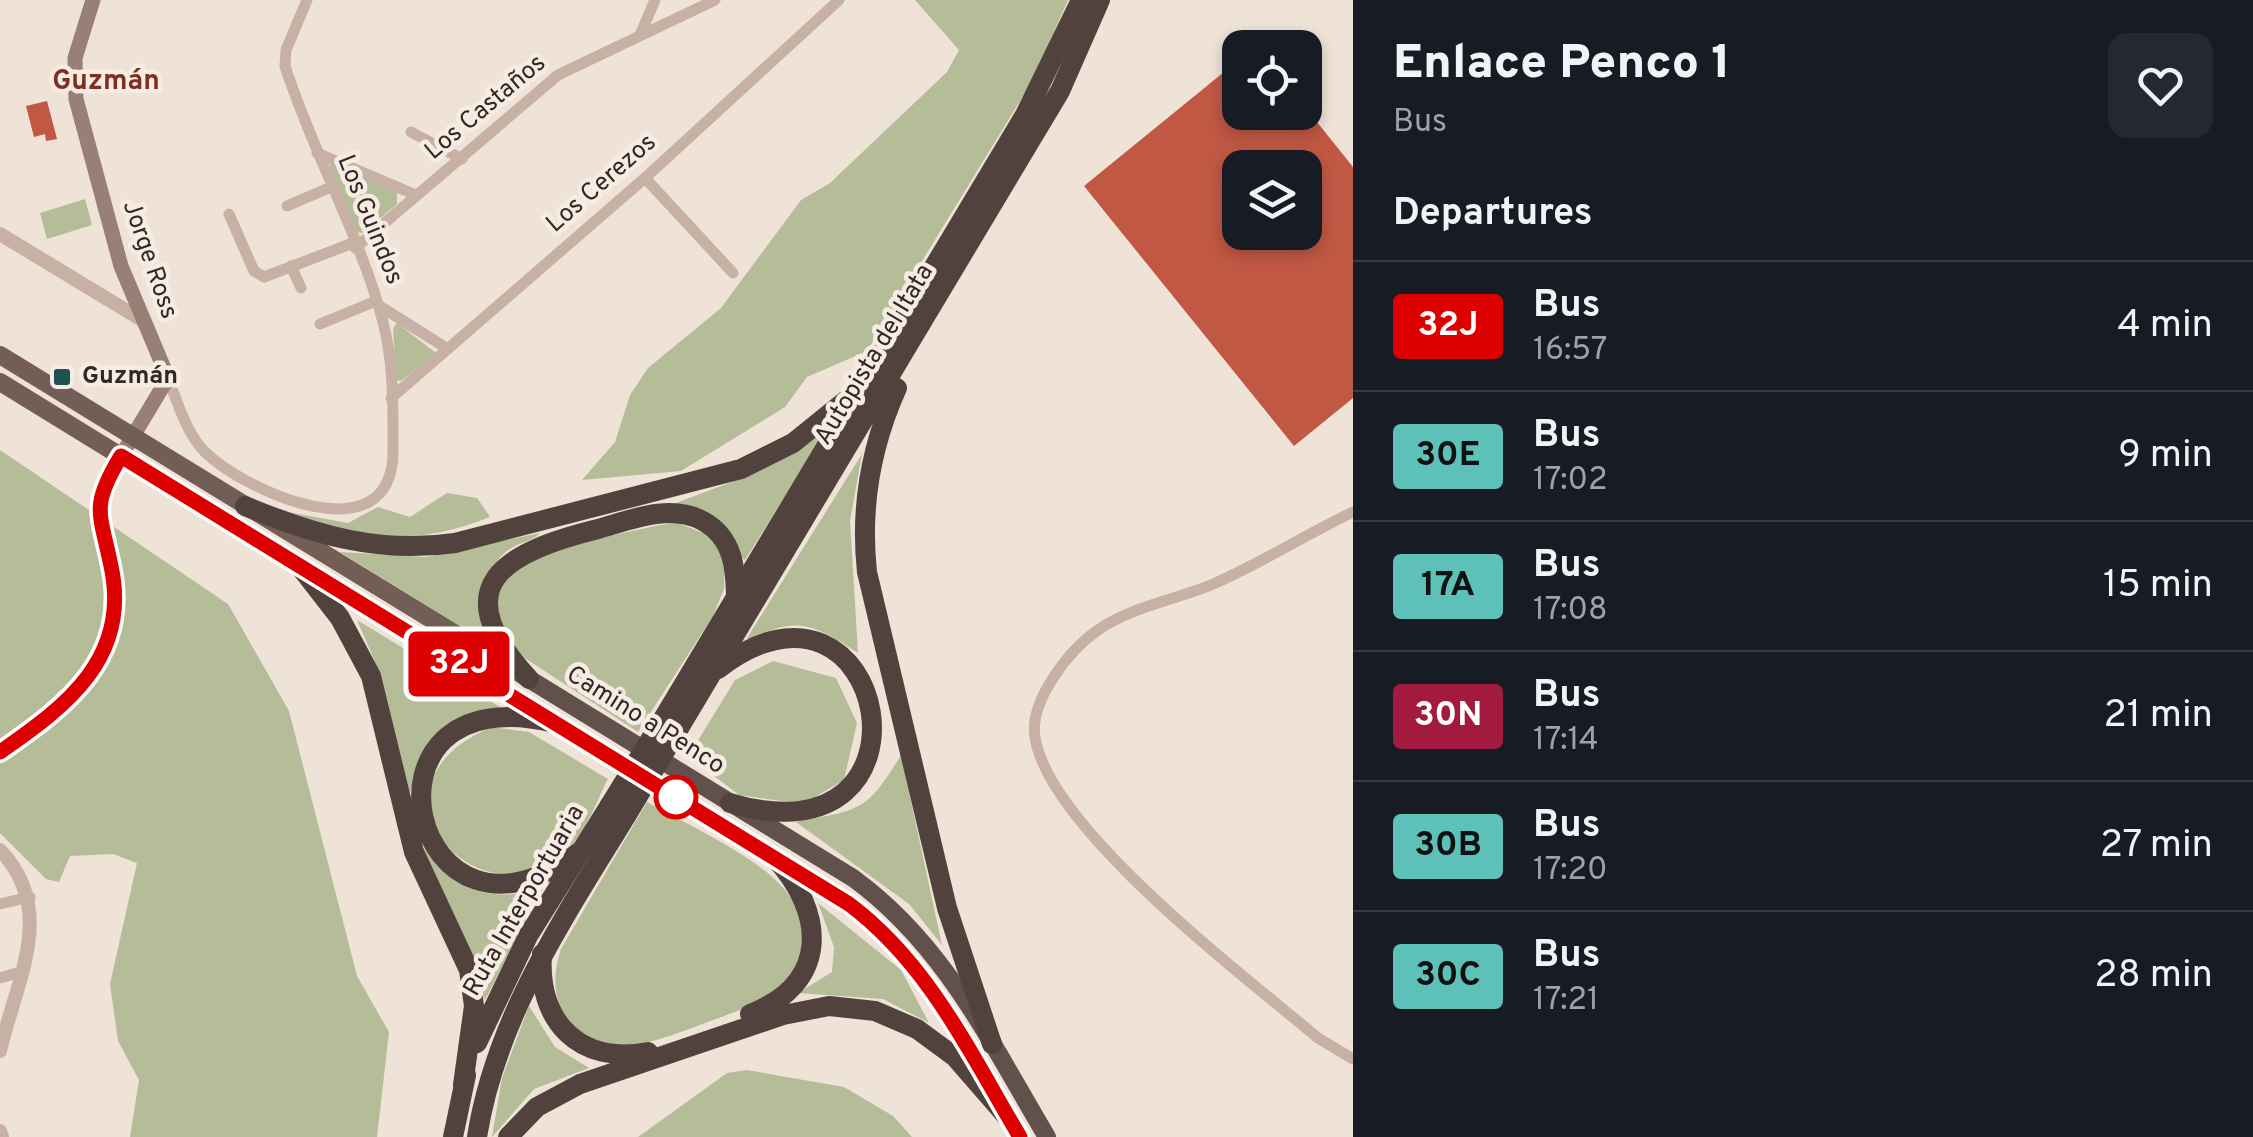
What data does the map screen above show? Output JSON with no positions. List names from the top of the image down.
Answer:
{
  "streets": {
    "highway": ["Autopista del Itata", "Camino a Penco", "Ruta Interportuaria"],
    "main road": ["Jorge Ross"],
    "street": ["Los Castaños", "Los Cerezos", "Los Guindos"]
  },
  "crossings": [
    ["Los Castaños", "Los Guindos"],
    ["Los Cerezos", "Los Guindos"],
    ["Los Guindos", "Jorge Ross"]
  ],
  "districts": ["Guzmán"],
  "places": {
    "transit": ["Guzmán"]
  },
  "lines": ["bus line 32J"],
  "page": {
    "on_map": "32J",
    "heading": [
      ["Enlace Penco 1", "Bus"],
      "Departures"
    ],
    "list": [
      {
        "mark": "32J",
        "name": "Bus",
        "note": "16:57",
        "value": "4 min"
      },
      {
        "mark": "30E",
        "name": "Bus",
        "note": "17:02",
        "value": "9 min"
      },
      {
        "mark": "17A",
        "name": "Bus",
        "note": "17:08",
        "value": "15 min"
      },
      {
        "mark": "30N",
        "name": "Bus",
        "note": "17:14",
        "value": "21 min"
      },
      {
        "mark": "30B",
        "name": "Bus",
        "note": "17:20",
        "value": "27 min"
      },
      {
        "mark": "30C",
        "name": "Bus",
        "note": "17:21",
        "value": "28 min"
      }
    ]
  }
}
